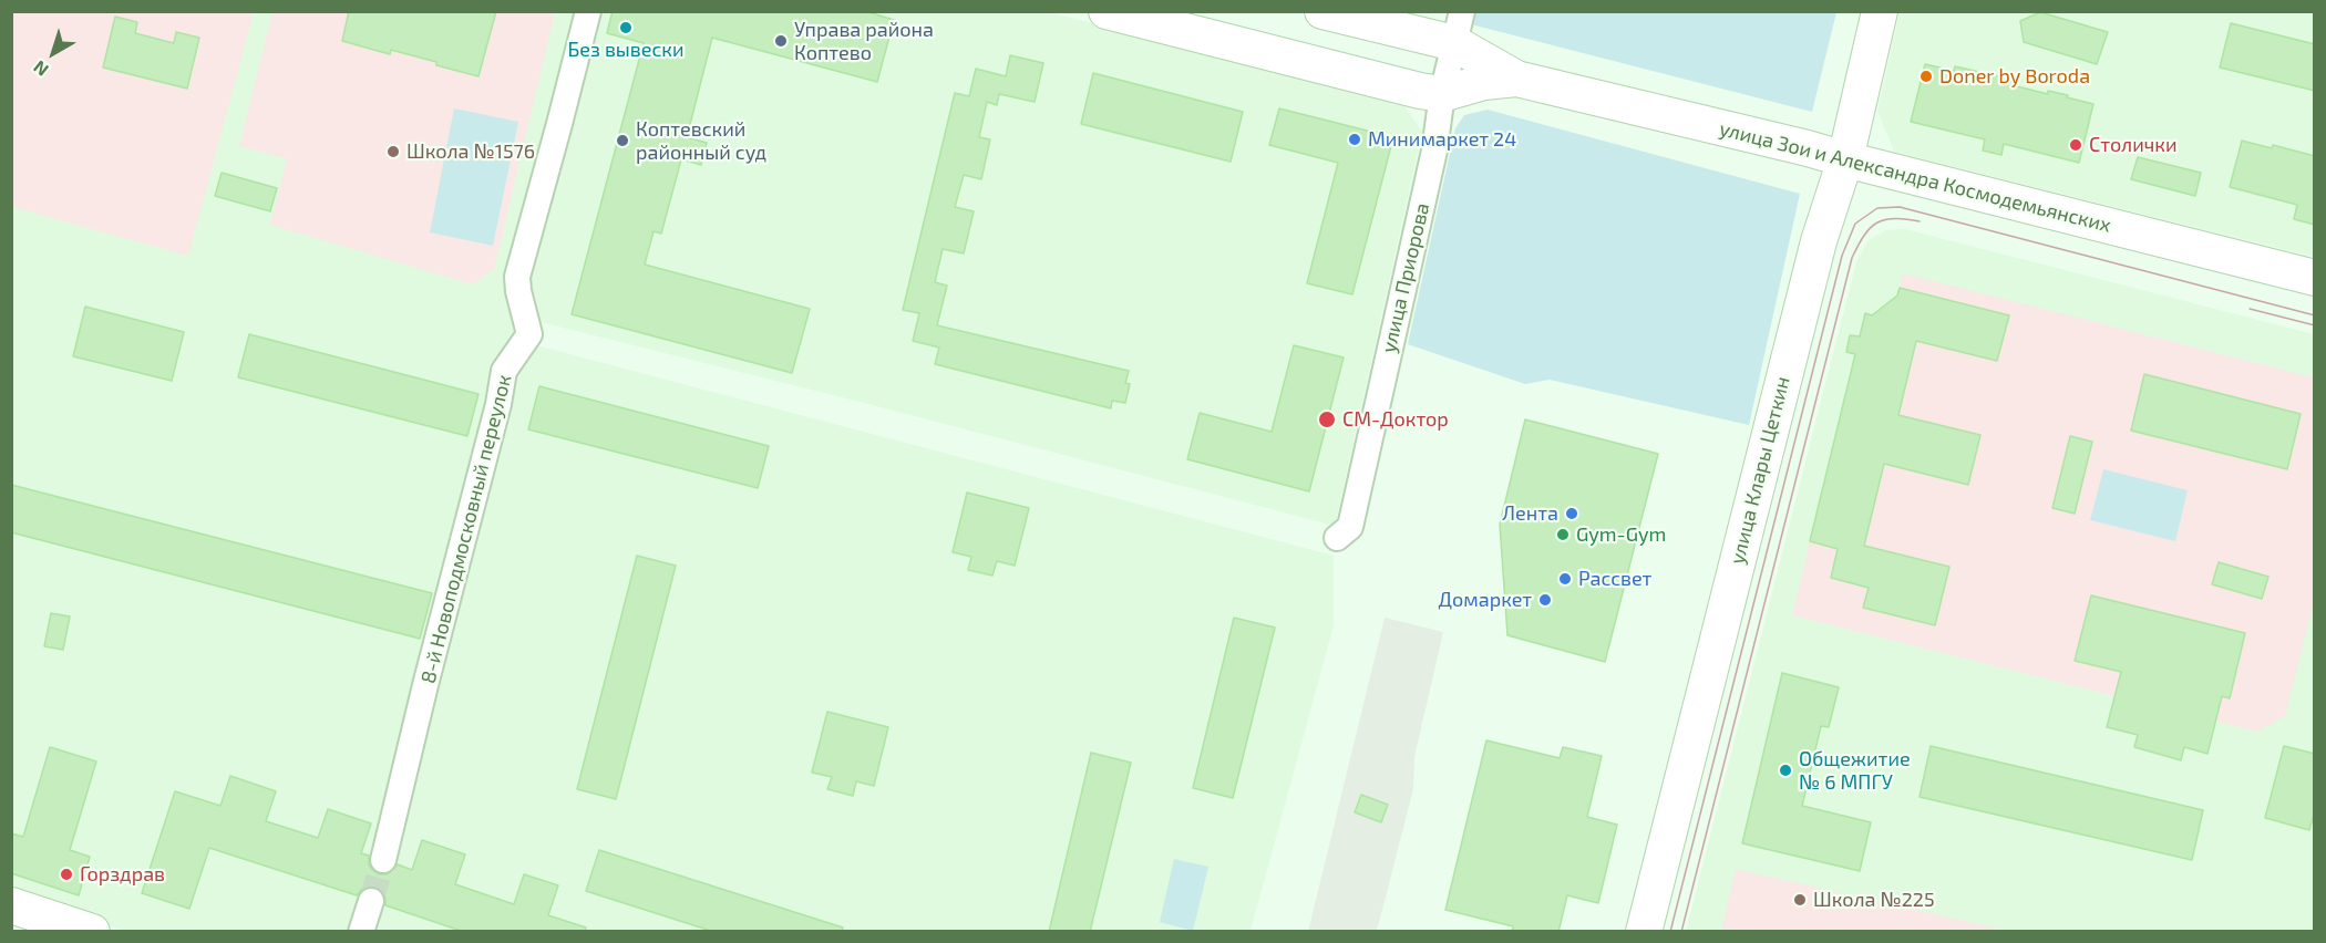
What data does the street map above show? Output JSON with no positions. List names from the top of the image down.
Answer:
{
  "streets": {
    "main road": ["улица Зои и Александра Космодемьянских", "улица Клары Цеткин"],
    "street": ["улица Приорова", "8-й Новоподмосковный переулок"]
  },
  "crossings": [
    ["улица Зои и Александра Космодемьянских", "улица Приорова"],
    ["улица Зои и Александра Космодемьянских", "улица Клары Цеткин"]
  ],
  "places": [
    "Без вывески",
    "Управа района Коптево",
    "Doner by Boroda",
    "Минимаркет 24",
    "Коптевский районный суд",
    "Столички",
    "Школа №1576",
    "СМ-Доктор",
    "Лента",
    "Gym-Gym",
    "Рассвет",
    "Домаркет",
    "Общежитие № 6 МПГУ",
    "Горздрав",
    "Школа №225"
  ],
  "north": "bottom left"
}
